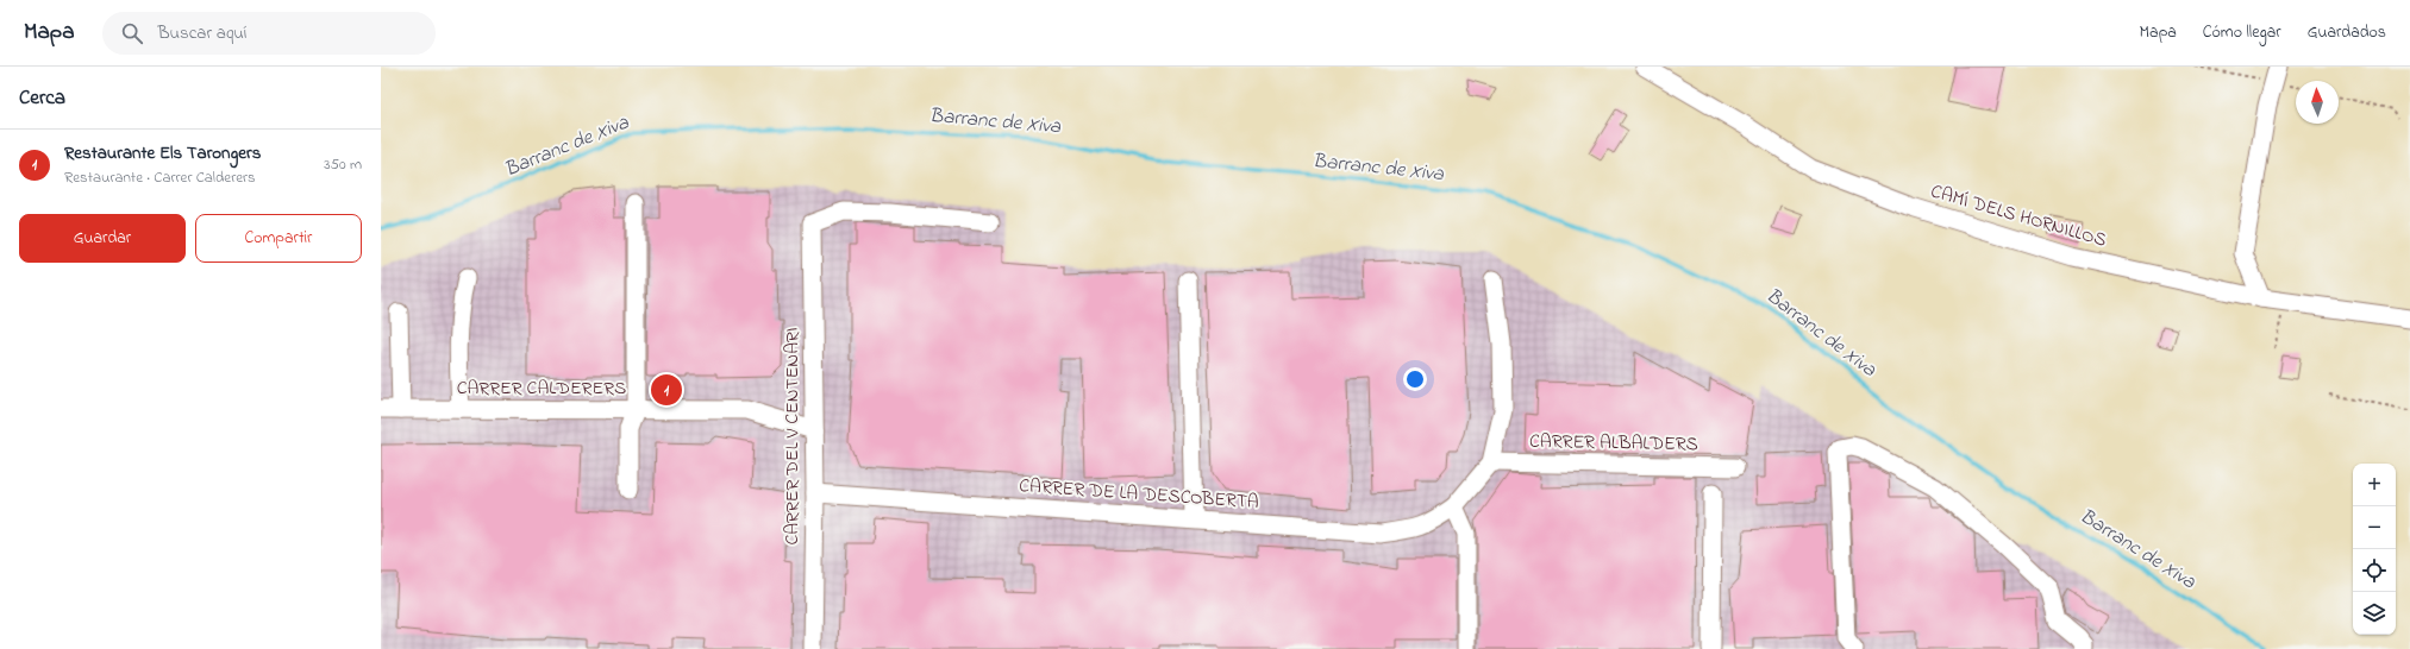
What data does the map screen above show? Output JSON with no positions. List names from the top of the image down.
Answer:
{
  "streets": {
    "street": [
      "CAMÍ DELS HORNILLOS",
      "CARRER CALDERERS",
      "CARRER DEL V CENTENARI",
      "CARRER ALBALDERS",
      "CARRER DE LA DESCOBERTA"
    ]
  },
  "crossings": [
    ["CARRER CALDERERS", "CARRER DEL V CENTENARI"],
    ["CARRER DEL V CENTENARI", "CARRER DE LA DESCOBERTA"],
    ["CARRER ALBALDERS", "CARRER DE LA DESCOBERTA"]
  ],
  "water": ["Barranc de Xiva"],
  "north": "top",
  "page": {
    "header": "Mapa",
    "search": "Buscar aquí",
    "nav": ["Mapa", "Cómo llegar", "Guardados"],
    "heading": "Cerca",
    "list": [
      {
        "mark": "1",
        "name": "Restaurante Els Tarongers",
        "note": "Restaurante · Carrer Calderers",
        "value": "350 m"
      }
    ],
    "buttons": ["Guardar", "Compartir"],
    "pins": "1",
    "map_buttons": ["+", "−"]
  }
}
